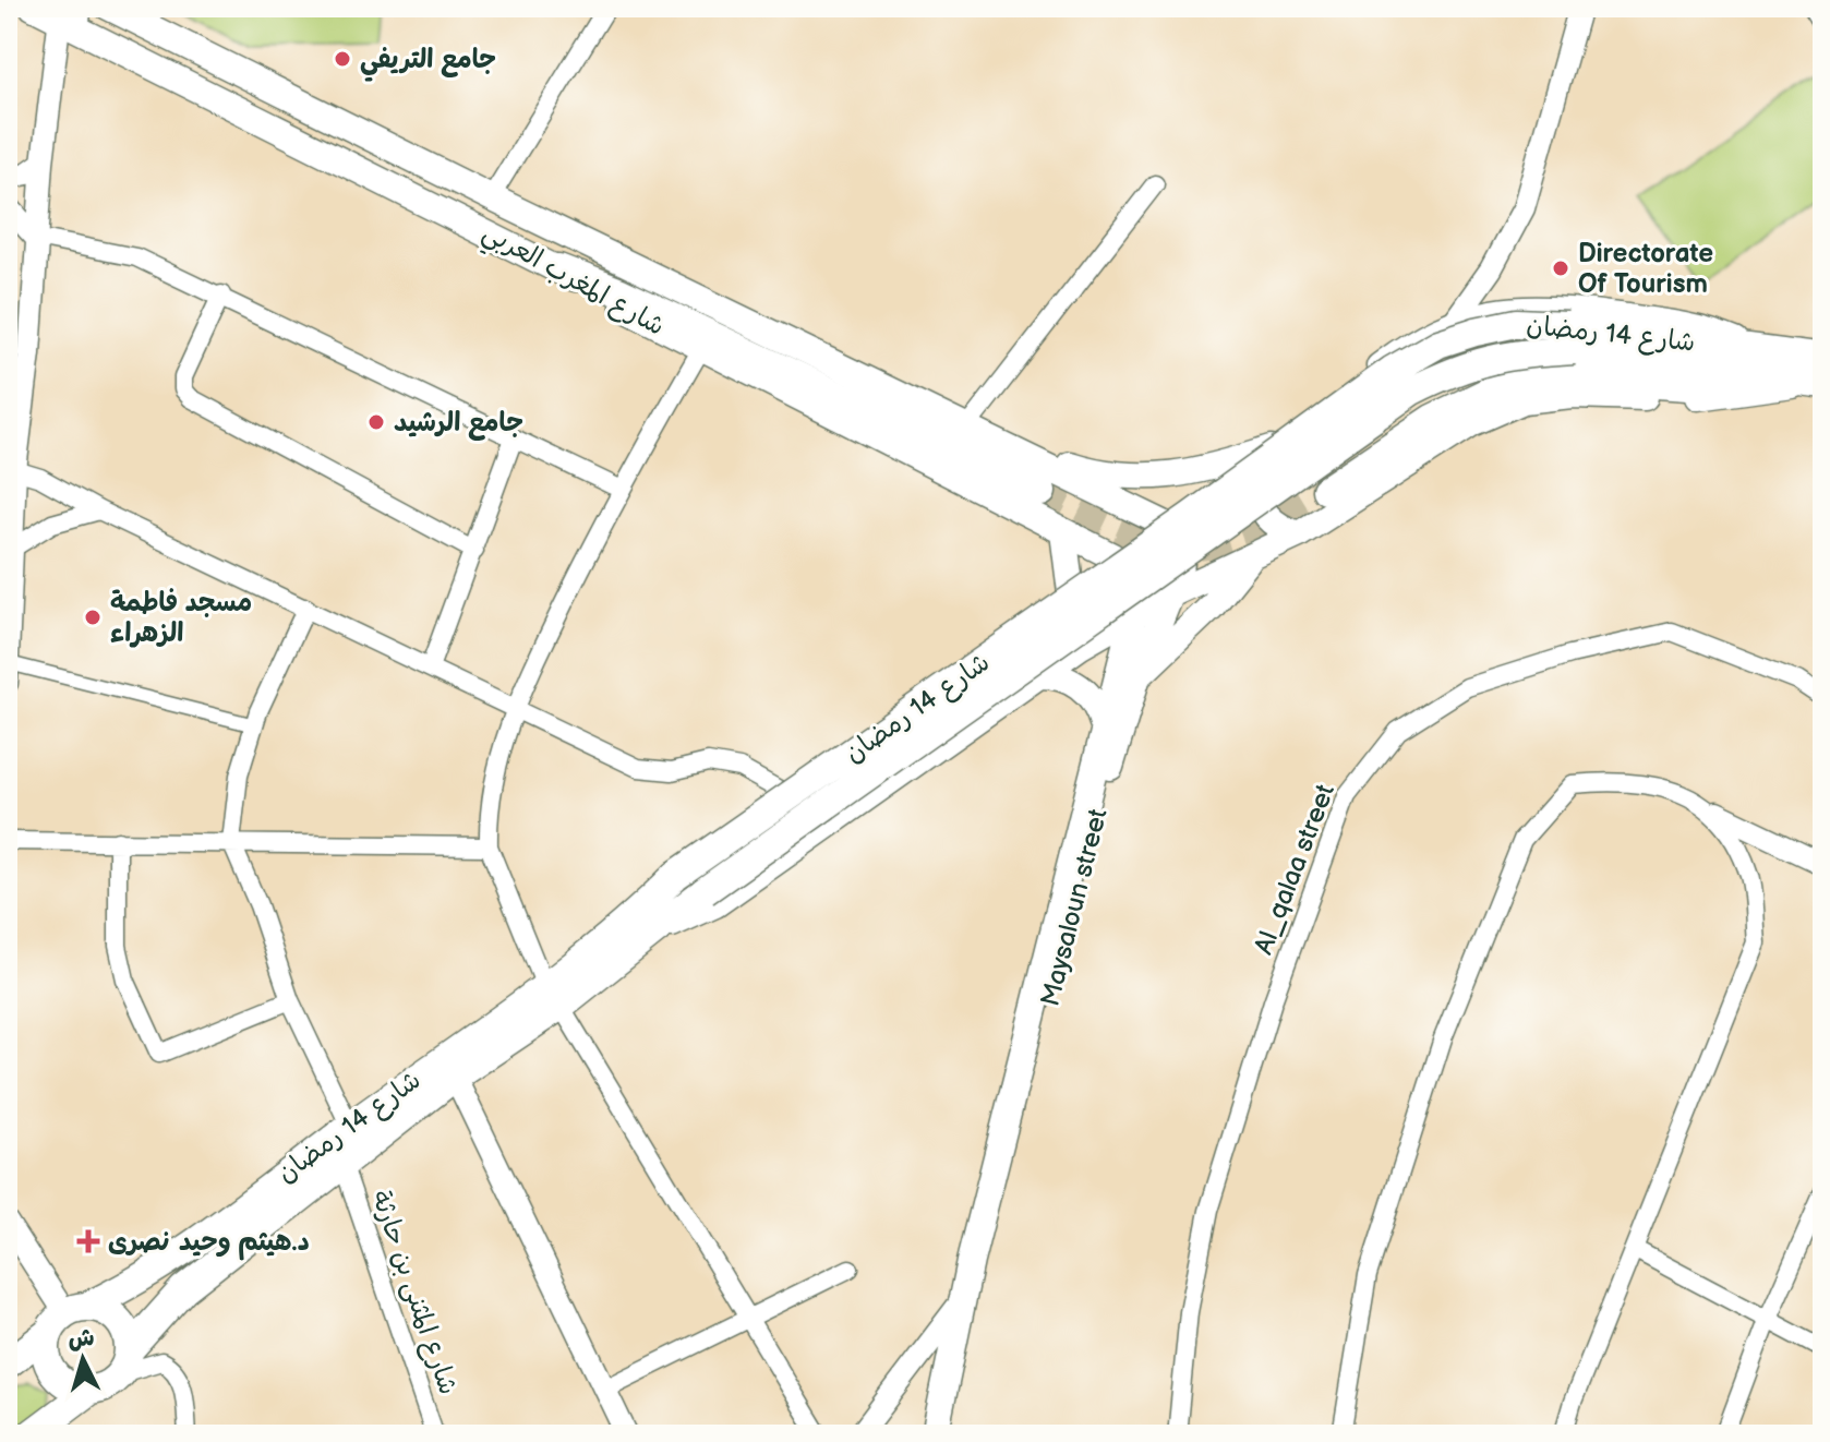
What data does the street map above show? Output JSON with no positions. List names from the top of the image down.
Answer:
{
  "streets": {
    "main road": ["شارع المغرب العربي", "شارع 14 رمضان", "Maysaloun street"],
    "street": ["Al_qalaa street", "شارع المثنى بن حارثة"]
  },
  "crossings": [
    ["شارع المغرب العربي", "Maysaloun street"],
    ["شارع 14 رمضان", "شارع المثنى بن حارثة"]
  ],
  "places": {
    "other": [
      "جامع التريفي",
      "Directorate Of Tourism",
      "جامع الرشيد",
      "مسجد فاطمة الزهراء"
    ],
    "health": ["د.هيثم وحيد نصرى"]
  },
  "north": "top"
}
